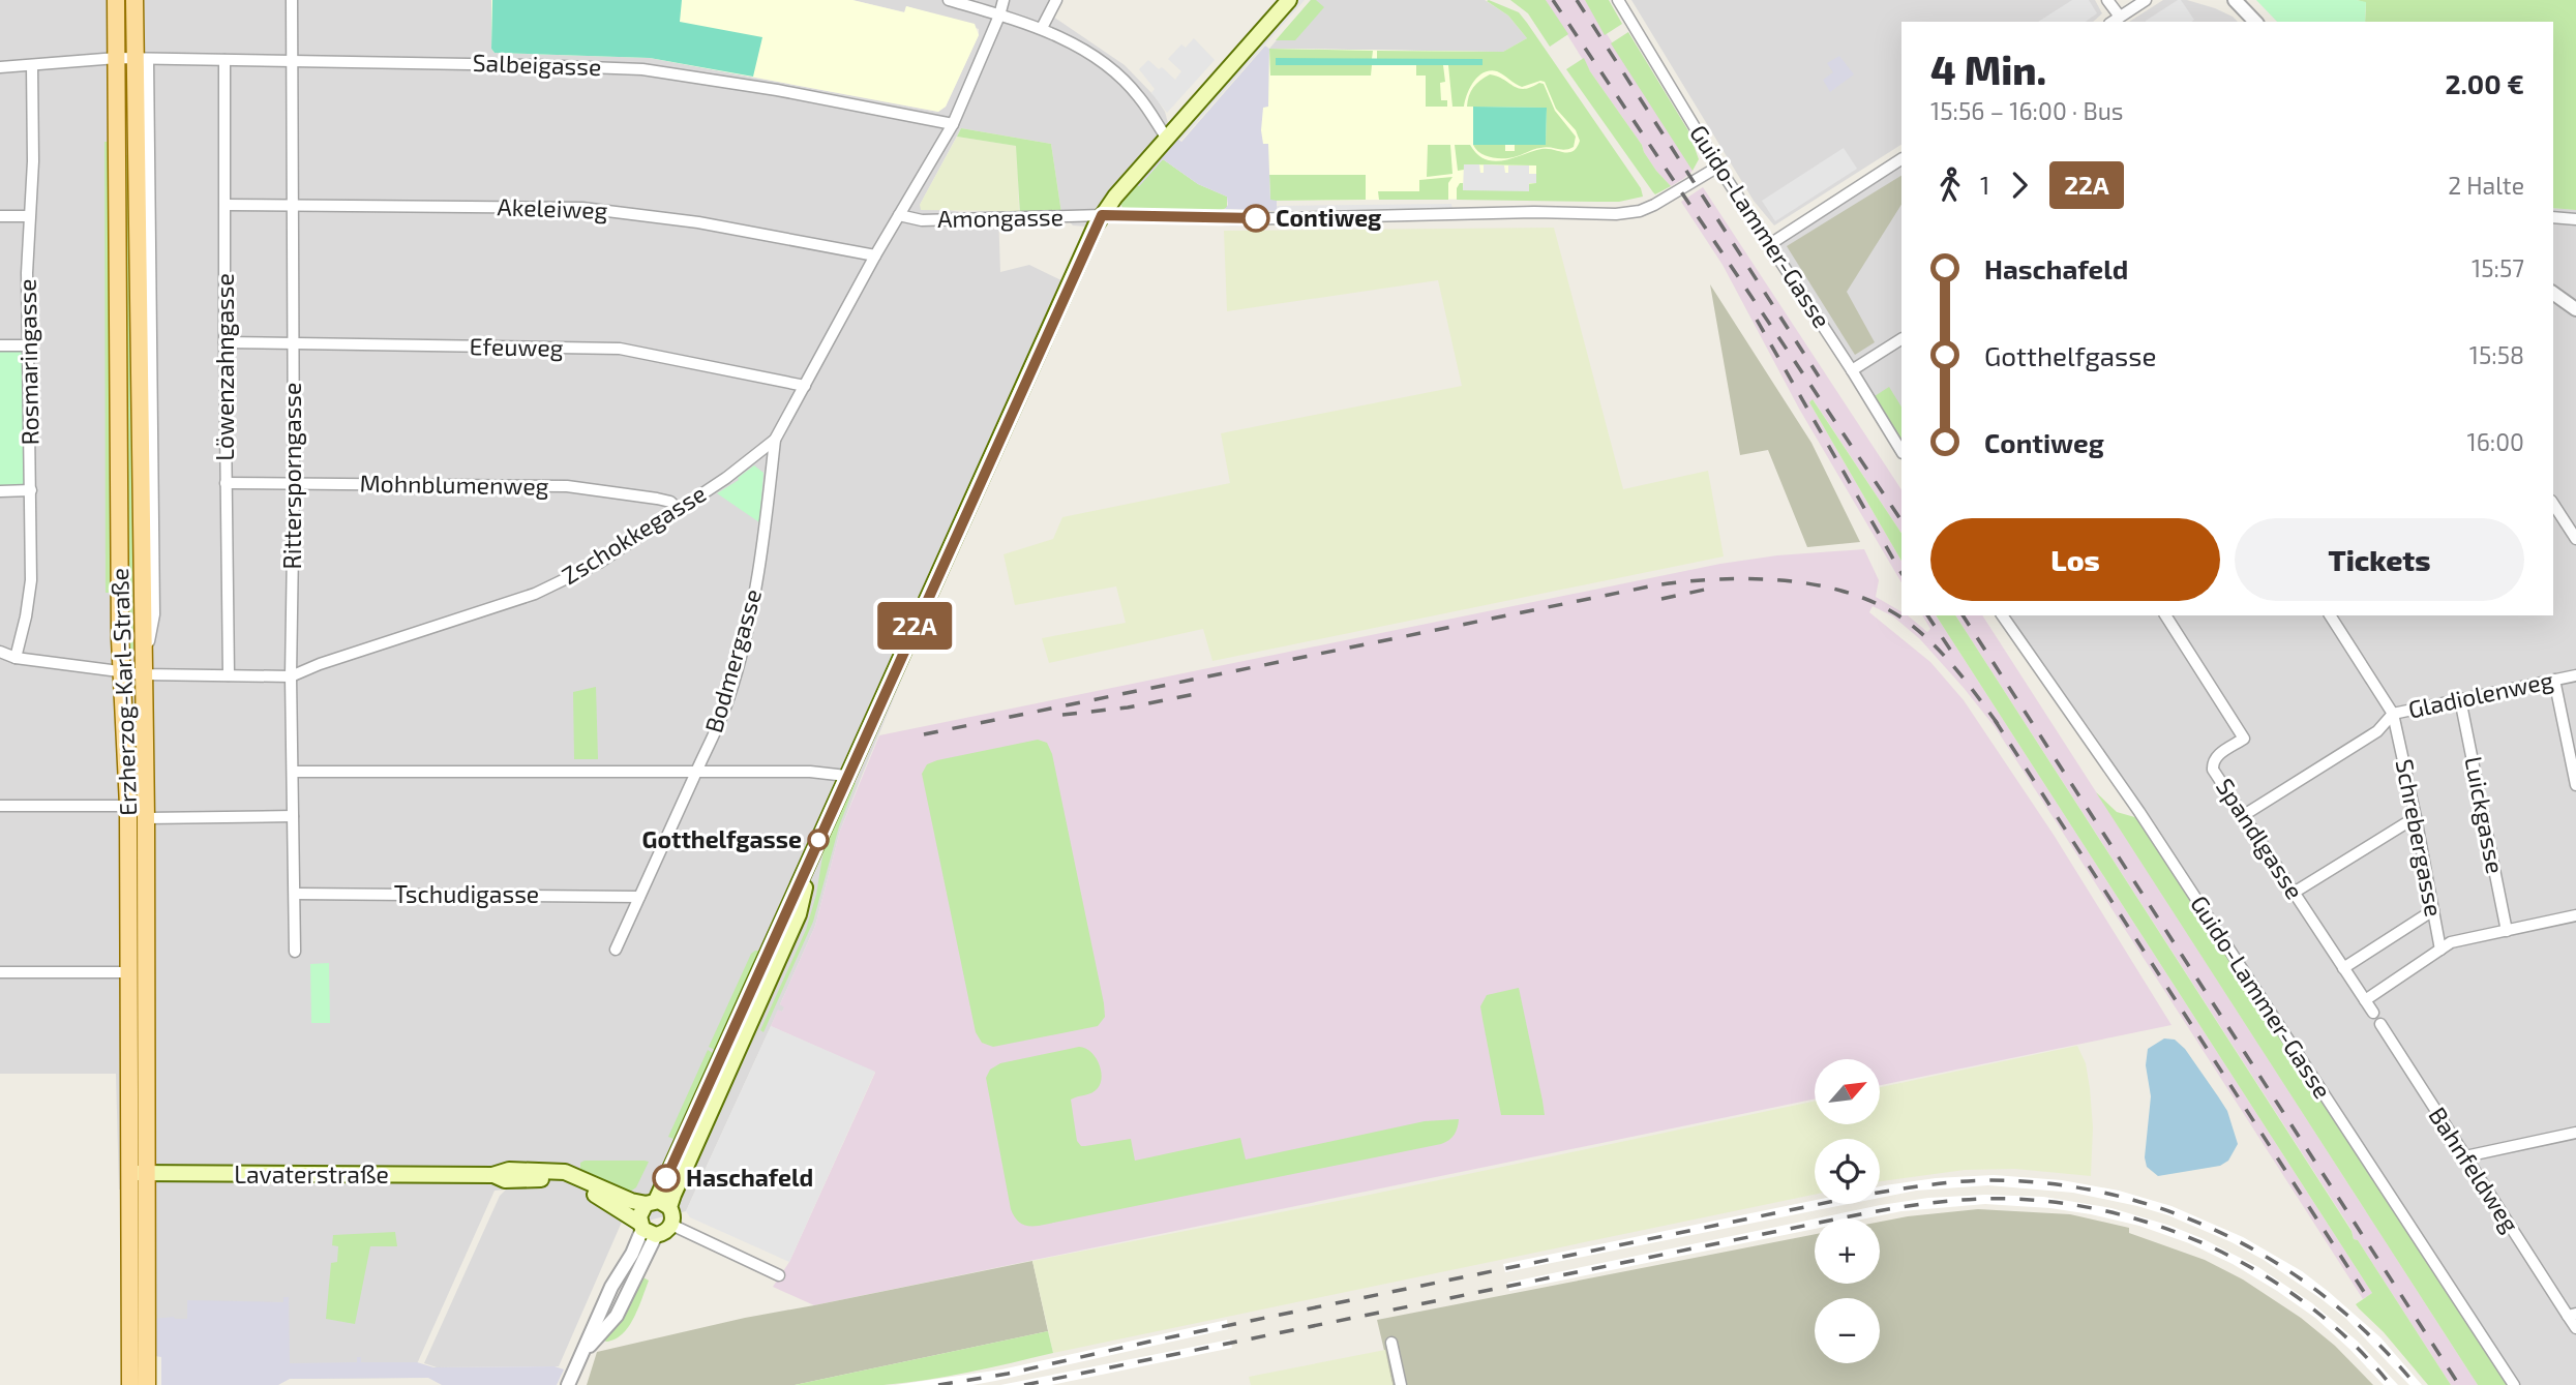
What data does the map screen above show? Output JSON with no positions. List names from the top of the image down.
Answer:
{
  "streets": {
    "main road": ["Erzherzog-Karl-Straße", "Lavaterstraße"],
    "street": [
      "Salbeigasse",
      "Akeleiweg",
      "Amongasse",
      "Guido-Lammer-Gasse",
      "Efeuweg",
      "Rosmaringasse",
      "Löwenzahngasse",
      "Rittersporngasse",
      "Mohnblumenweg",
      "Zschokkegasse",
      "Bodmergasse",
      "Gladiolenweg",
      "Luickgasse",
      "Schrebergasse",
      "Spandlgasse",
      "Tschudigasse",
      "Bahnfeldweg"
    ]
  },
  "crossings": [
    ["Salbeigasse", "Rosmaringasse"],
    ["Salbeigasse", "Löwenzahngasse"],
    ["Salbeigasse", "Rittersporngasse"],
    ["Salbeigasse", "Zschokkegasse"],
    ["Salbeigasse", "Erzherzog-Karl-Straße"],
    ["Akeleiweg", "Löwenzahngasse"],
    ["Akeleiweg", "Rittersporngasse"],
    ["Akeleiweg", "Zschokkegasse"],
    ["Amongasse", "Zschokkegasse"],
    ["Efeuweg", "Löwenzahngasse"],
    ["Efeuweg", "Rittersporngasse"],
    ["Efeuweg", "Zschokkegasse"],
    ["Rosmaringasse", "Zschokkegasse"],
    ["Löwenzahngasse", "Mohnblumenweg"],
    ["Löwenzahngasse", "Zschokkegasse"],
    ["Rittersporngasse", "Mohnblumenweg"],
    ["Rittersporngasse", "Zschokkegasse"],
    ["Rittersporngasse", "Tschudigasse"],
    ["Mohnblumenweg", "Zschokkegasse"],
    ["Zschokkegasse", "Bodmergasse"],
    ["Zschokkegasse", "Erzherzog-Karl-Straße"],
    ["Bodmergasse", "Tschudigasse"],
    ["Erzherzog-Karl-Straße", "Lavaterstraße"],
    ["Gladiolenweg", "Luickgasse"],
    ["Gladiolenweg", "Schrebergasse"],
    ["Gladiolenweg", "Spandlgasse"]
  ],
  "places": ["Contiweg", "Gotthelfgasse", "Haschafeld"],
  "lines": ["bus line 22A"],
  "north": "top right",
  "page": {
    "on_map": "22A",
    "heading": ["4 Min.", "15:56 – 16:00 · Bus", "2.00 €"],
    "legs": ["1", "22A", "2 Halte"],
    "list": [
      {
        "name": "Haschafeld",
        "value": "15:57"
      },
      {
        "name": "Gotthelfgasse",
        "value": "15:58"
      },
      {
        "name": "Contiweg",
        "value": "16:00"
      }
    ],
    "buttons": ["Los", "Tickets"],
    "map_buttons": ["+", "−"]
  }
}
